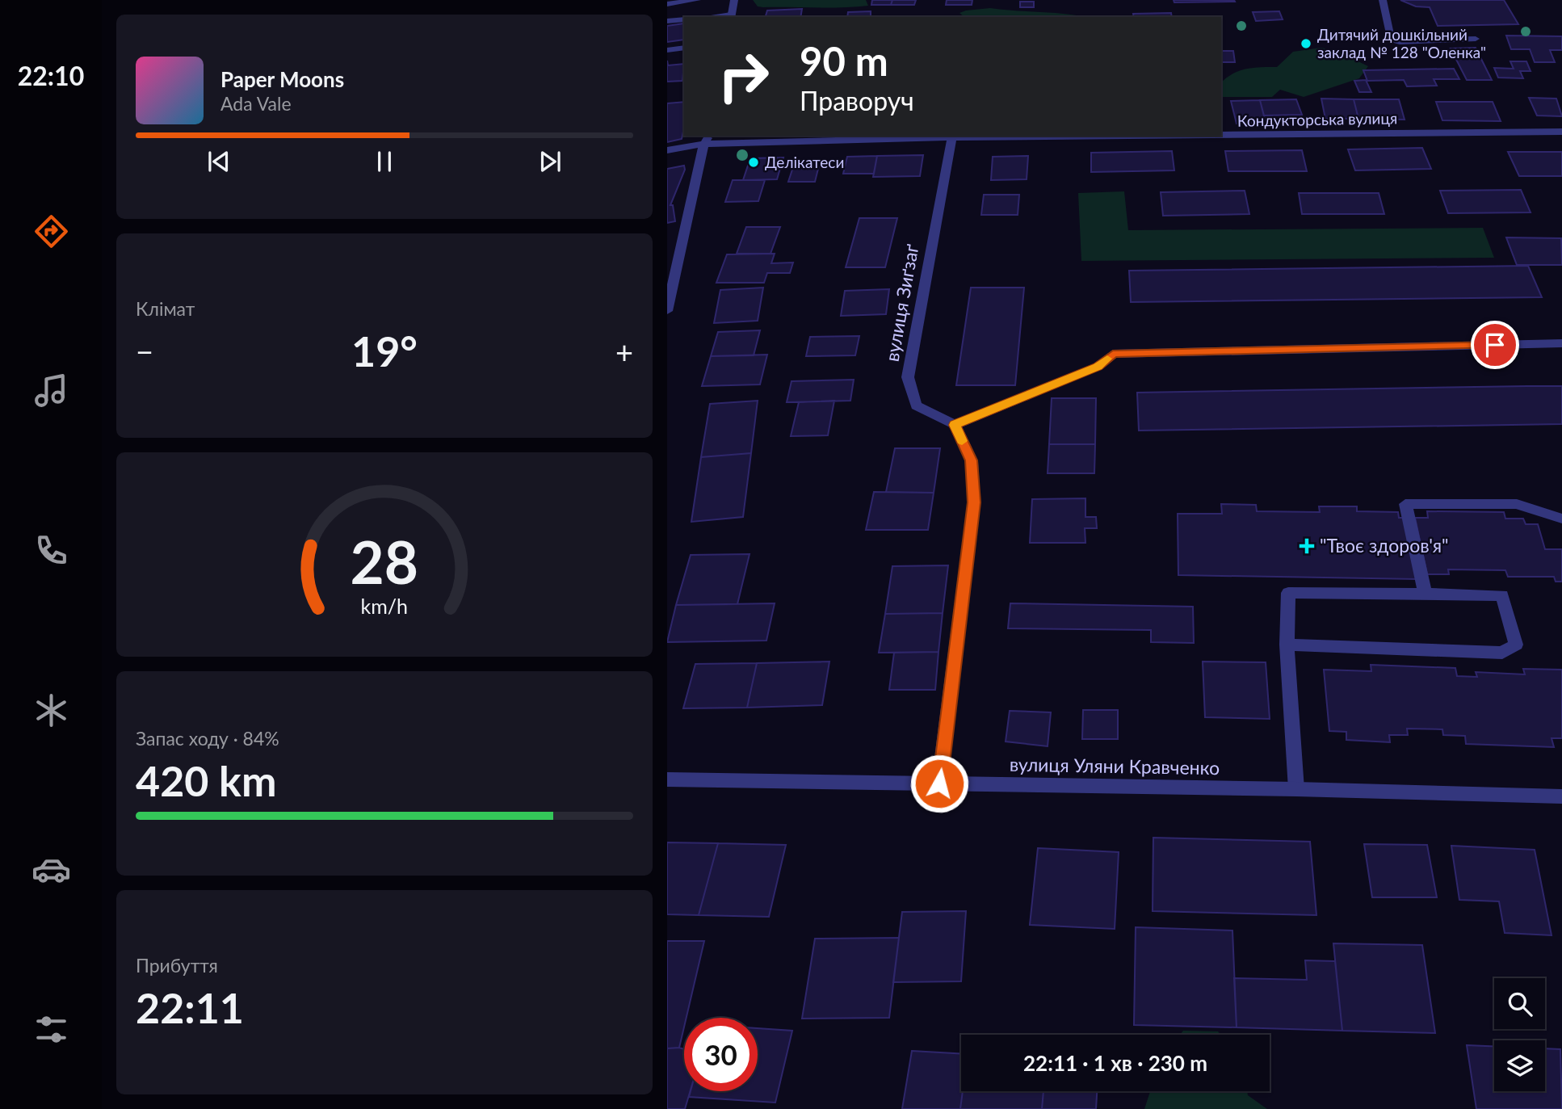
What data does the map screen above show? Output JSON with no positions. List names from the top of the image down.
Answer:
{
  "streets": {
    "street": ["Кондукторська вулиця", "вулиця Зиґзаґ", "вулиця Уляни Кравченко"]
  },
  "crossings": [
    ["Кондукторська вулиця", "вулиця Зиґзаґ"]
  ],
  "places": {
    "other": ["Дитячий дошкільний заклад № 128 \"Оленка\"", "Делікатеси"],
    "health": ["\"Твоє здоров'я\""]
  },
  "page": {
    "tabs": "22:10",
    "turn": ["90 m", "Праворуч"],
    "song": ["Paper Moons", "Ada Vale"],
    "tile": [
      "Клімат",
      ["Запас ходу · 84%", "420 km"],
      ["Прибуття", "22:11"]
    ],
    "heat": ["−", "19°", "+"],
    "limit": "30",
    "trip": "22:11 · 1 хв · 230 m",
    "gauge": ["28", "km/h"]
  }
}
